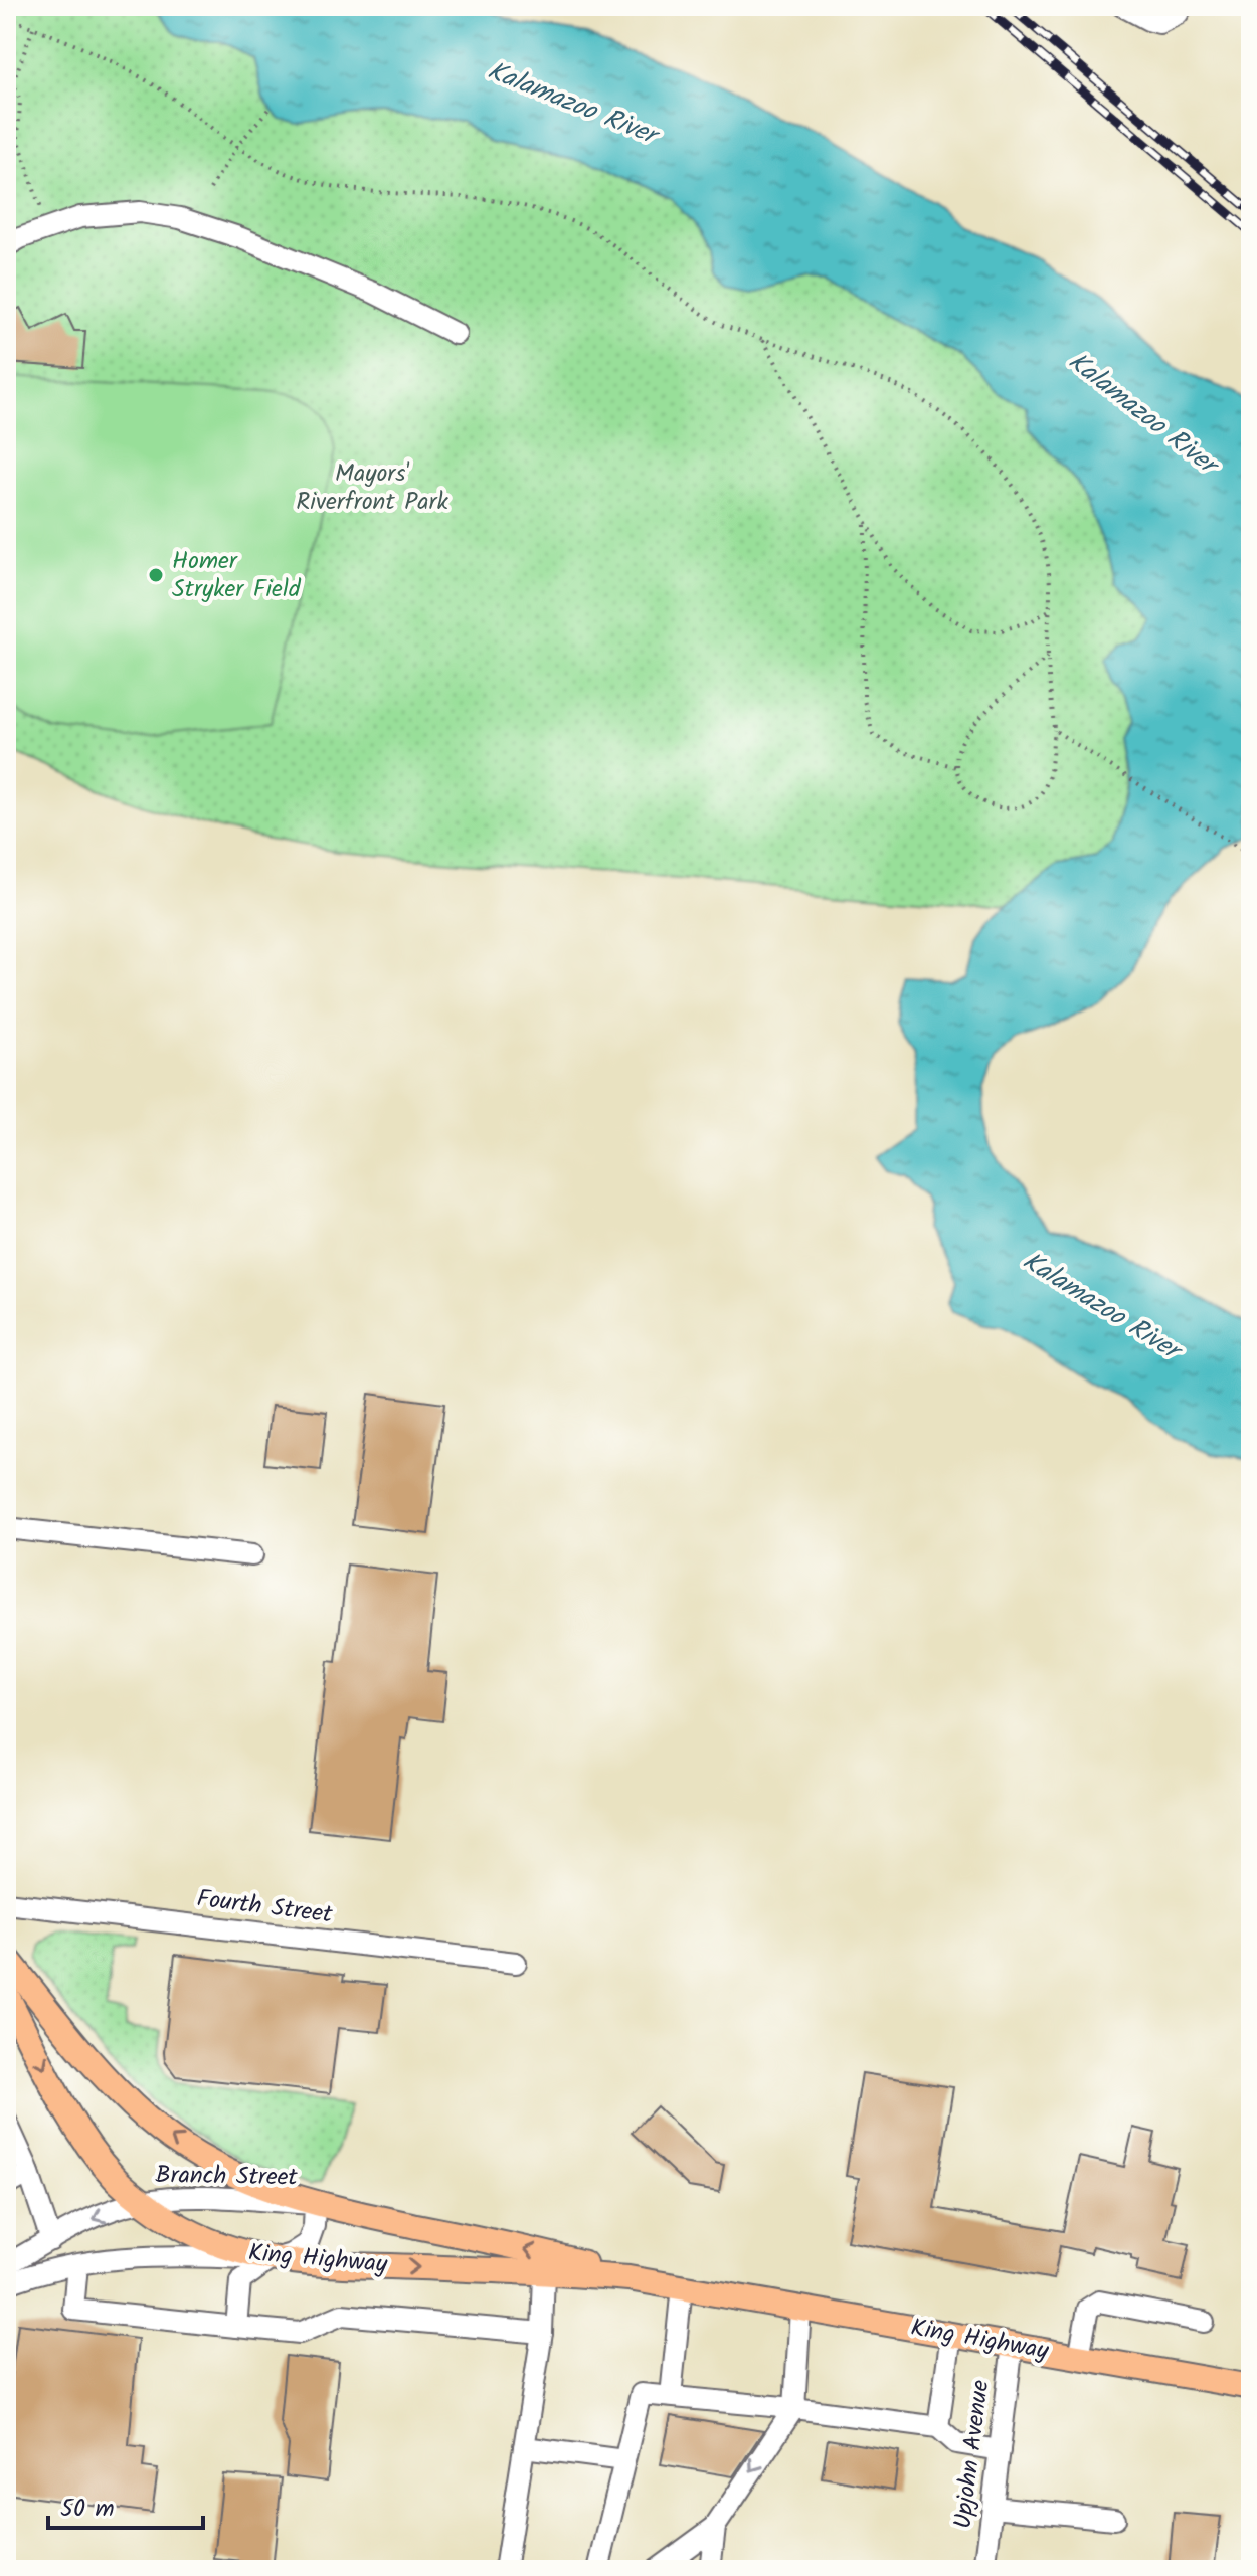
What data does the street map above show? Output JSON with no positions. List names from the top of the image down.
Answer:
{
  "streets": {
    "main road": ["King Highway"],
    "street": ["Fourth Street", "Branch Street", "Upjohn Avenue"]
  },
  "crossings": [
    ["Branch Street", "King Highway"],
    ["King Highway", "Upjohn Avenue"]
  ],
  "water": ["Kalamazoo River"],
  "parks": ["Mayors' Riverfront Park"],
  "places": ["Homer Stryker Field"],
  "scale_bar": "50 m"
}
